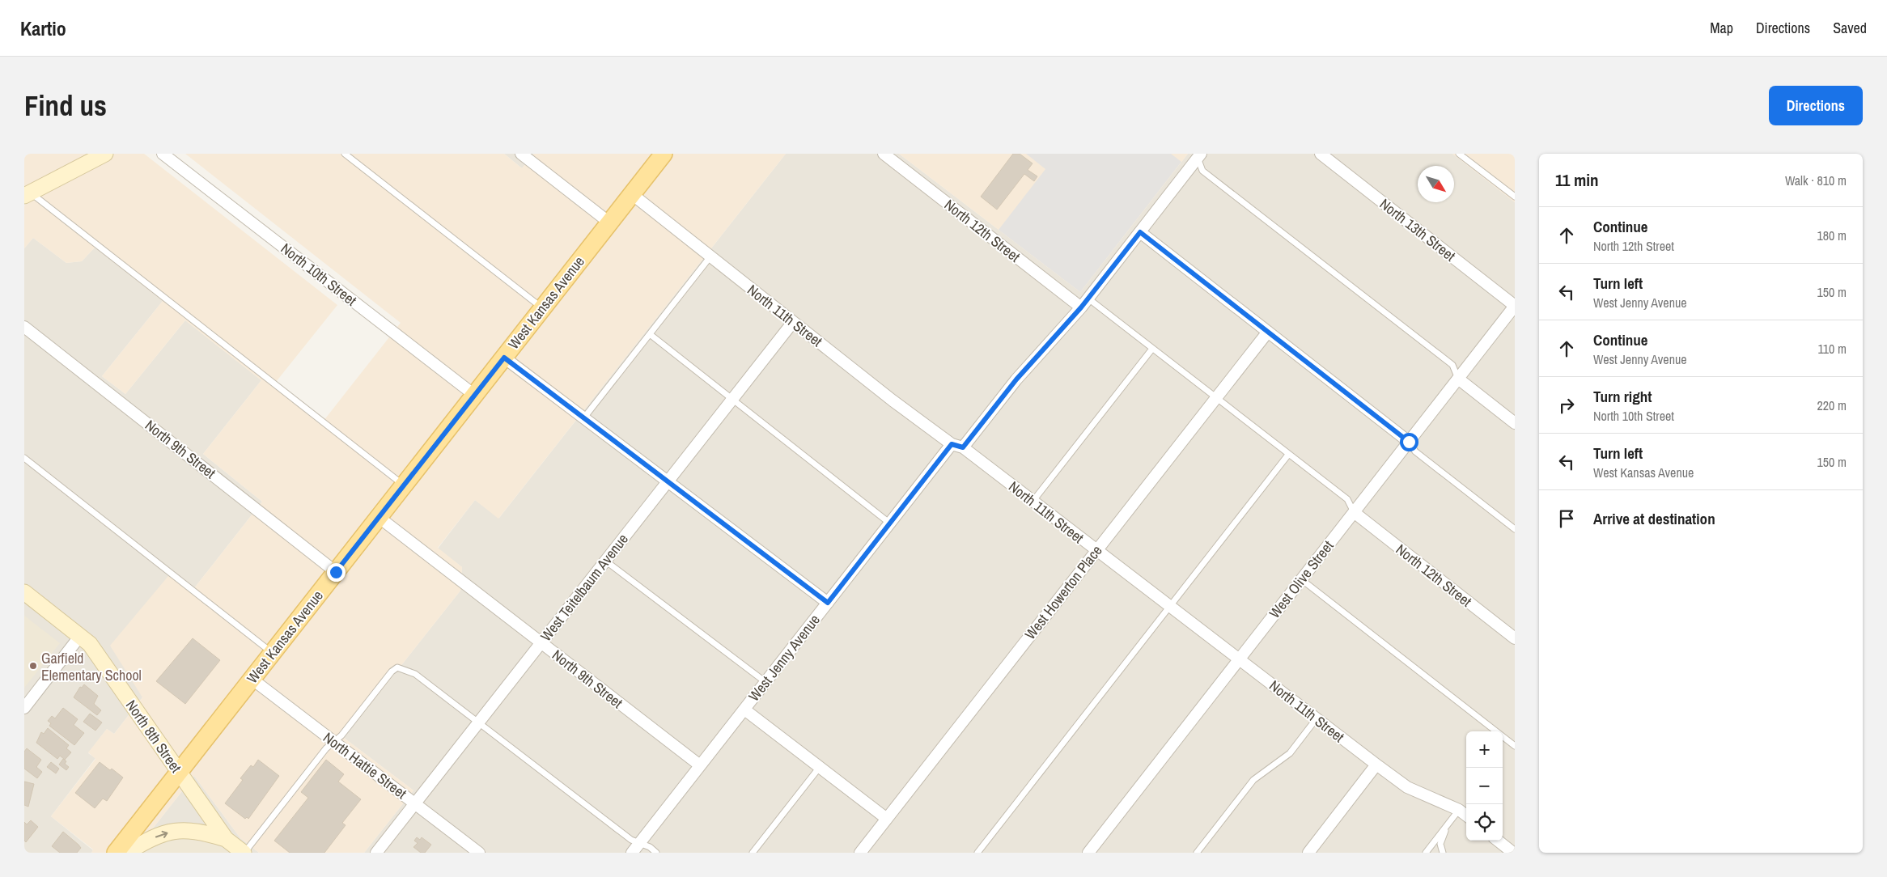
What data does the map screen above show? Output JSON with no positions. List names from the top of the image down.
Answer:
{
  "streets": {
    "main road": ["West Kansas Avenue"],
    "street": [
      "North 13th Street",
      "North 12th Street",
      "North 10th Street",
      "North 11th Street",
      "North 9th Street",
      "West Olive Street",
      "West Teitelbaum Avenue",
      "West Howerton Place",
      "West Jenny Avenue",
      "North 8th Street",
      "North Hattie Street"
    ]
  },
  "crossings": [
    ["North 13th Street", "West Olive Street"],
    ["North 12th Street", "West Olive Street"],
    ["North 10th Street", "West Kansas Avenue"],
    ["West Kansas Avenue", "North 11th Street"],
    ["West Kansas Avenue", "North 9th Street"],
    ["West Kansas Avenue", "North 8th Street"],
    ["West Kansas Avenue", "North Hattie Street"],
    ["North 11th Street", "West Olive Street"],
    ["North 11th Street", "West Teitelbaum Avenue"],
    ["North 11th Street", "West Howerton Place"],
    ["North 11th Street", "West Jenny Avenue"],
    ["North 9th Street", "West Teitelbaum Avenue"],
    ["North 9th Street", "West Jenny Avenue"],
    ["West Teitelbaum Avenue", "North Hattie Street"]
  ],
  "places": ["Garfield Elementary School"],
  "north": "bottom right",
  "page": {
    "header": "Kartio",
    "nav": ["Map", "Directions", "Saved"],
    "buttons": "Directions",
    "title": "Find us",
    "heading": ["11 min", "Walk · 810 m"],
    "list": [
      ["Continue", "North 12th Street", "180 m"],
      ["Turn left", "West Jenny Avenue", "150 m"],
      ["Continue", "West Jenny Avenue", "110 m"],
      ["Turn right", "North 10th Street", "220 m"],
      ["Turn left", "West Kansas Avenue", "150 m"],
      "Arrive at destination"
    ],
    "map_buttons": ["+", "−"]
  }
}
